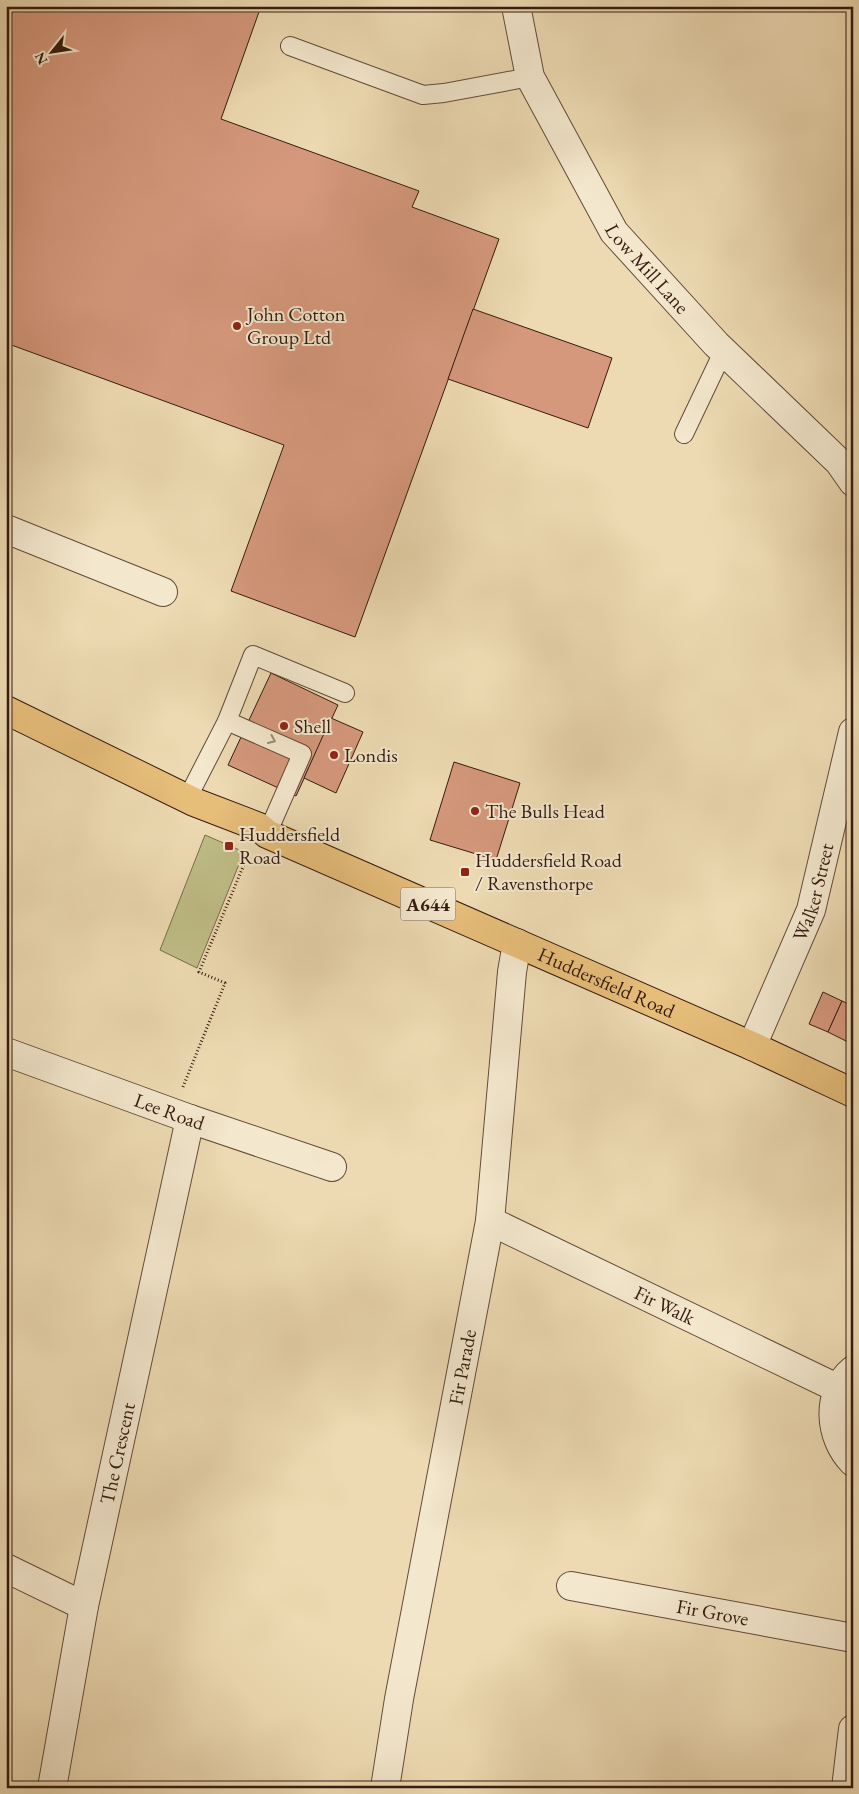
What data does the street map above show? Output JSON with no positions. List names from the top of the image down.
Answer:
{
  "streets": {
    "highway": ["A644", "Huddersfield Road"],
    "street": [
      "Low Mill Lane",
      "Walker Street",
      "Lee Road",
      "Fir Walk",
      "Fir Parade",
      "The Crescent",
      "Fir Grove"
    ]
  },
  "crossings": [
    ["Walker Street", "Huddersfield Road"],
    ["Huddersfield Road", "Fir Parade"],
    ["Lee Road", "The Crescent"],
    ["Fir Walk", "Fir Parade"]
  ],
  "places": {
    "other": [
      "John Cotton Group Ltd",
      "Shell",
      "Londis",
      "The Bulls Head"
    ],
    "transit": ["Huddersfield Road", "Huddersfield Road / Ravensthorpe"]
  },
  "north": "bottom left"
}
